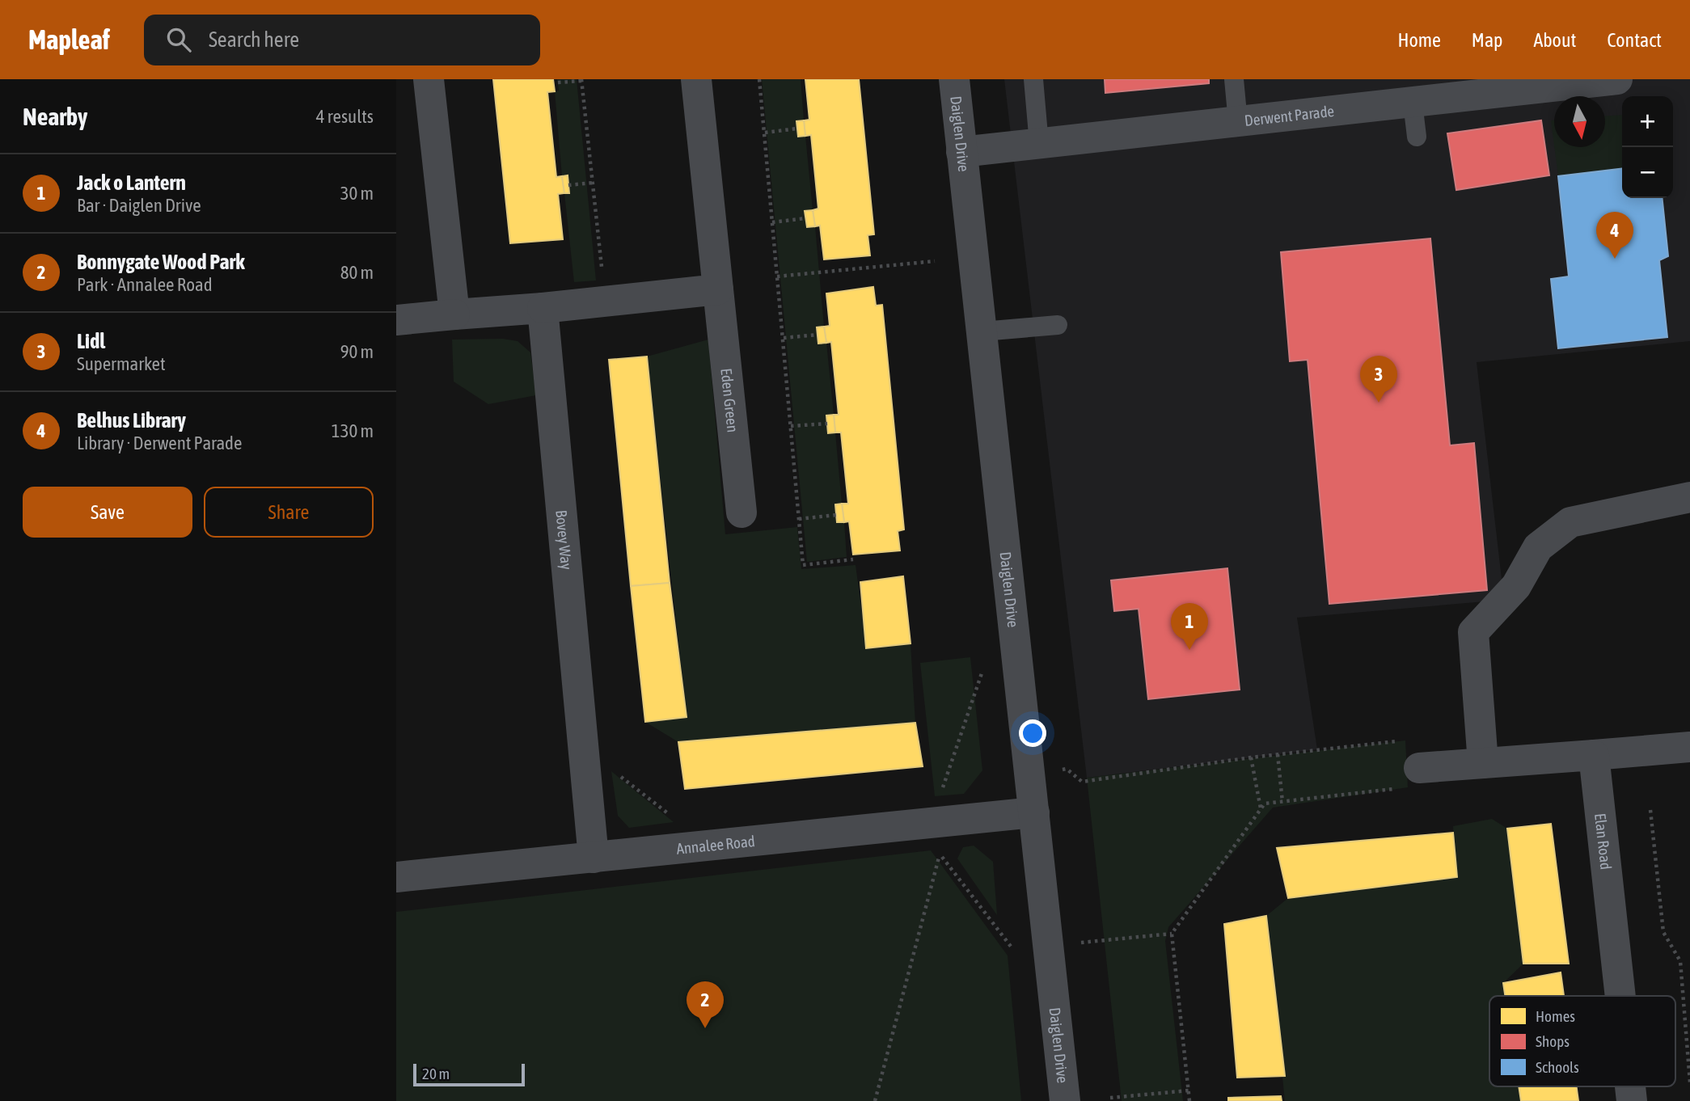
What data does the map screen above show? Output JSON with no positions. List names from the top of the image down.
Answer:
{
  "streets": {
    "street": [
      "Derwent Parade",
      "Daiglen Drive",
      "Eden Green",
      "Bovey Way",
      "Elan Road",
      "Annalee Road"
    ]
  },
  "crossings": [
    ["Derwent Parade", "Daiglen Drive"],
    ["Daiglen Drive", "Annalee Road"],
    ["Bovey Way", "Annalee Road"]
  ],
  "legend": ["Homes", "Shops", "Schools"],
  "scale_bar": "20 m",
  "north": "bottom",
  "page": {
    "header": "Mapleaf",
    "search": "Search here",
    "nav": [
      "Home",
      "Map",
      "About",
      "Contact"
    ],
    "heading": ["Nearby", "4 results"],
    "map_buttons": ["+", "−"],
    "list": [
      {
        "mark": "1",
        "name": "Jack o Lantern",
        "note": "Bar · Daiglen Drive",
        "value": "30 m"
      },
      {
        "mark": "2",
        "name": "Bonnygate Wood Park",
        "note": "Park · Annalee Road",
        "value": "80 m"
      },
      {
        "mark": "3",
        "name": "Lidl",
        "note": "Supermarket",
        "value": "90 m"
      },
      {
        "mark": "4",
        "name": "Belhus Library",
        "note": "Library · Derwent Parade",
        "value": "130 m"
      }
    ],
    "pins": [
      "4",
      "3",
      "1",
      "2"
    ],
    "buttons": ["Save", "Share"],
    "scale": "20 m"
  }
}
